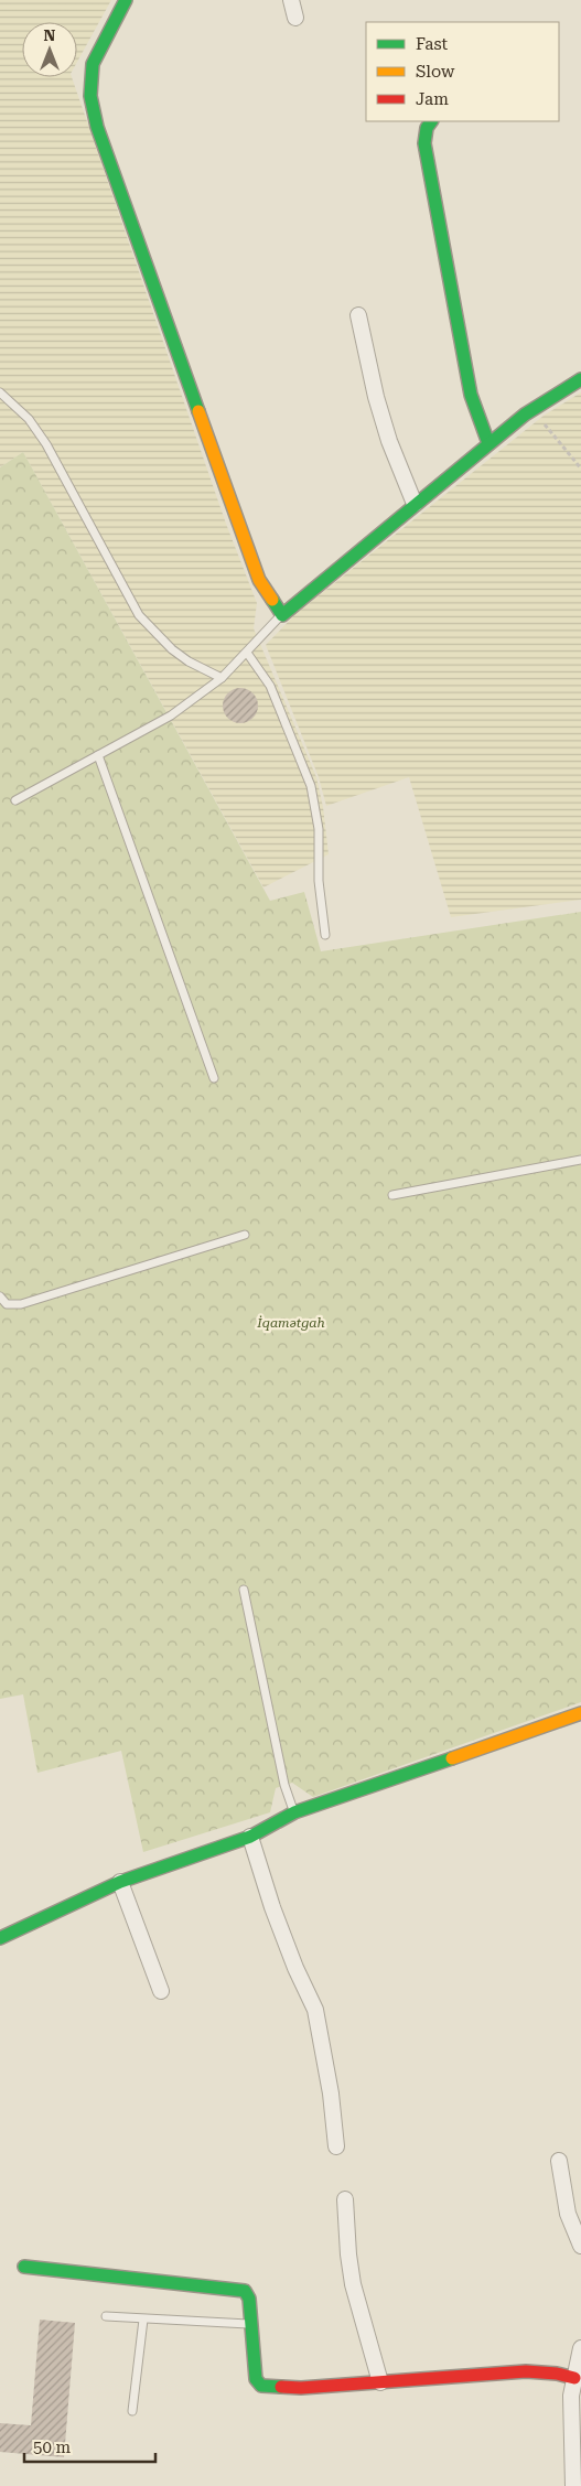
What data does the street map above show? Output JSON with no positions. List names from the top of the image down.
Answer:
{
  "parks": ["İqamətgah"],
  "legend": ["Fast", "Slow", "Jam"],
  "scale_bar": "50 m",
  "north": "top"
}
